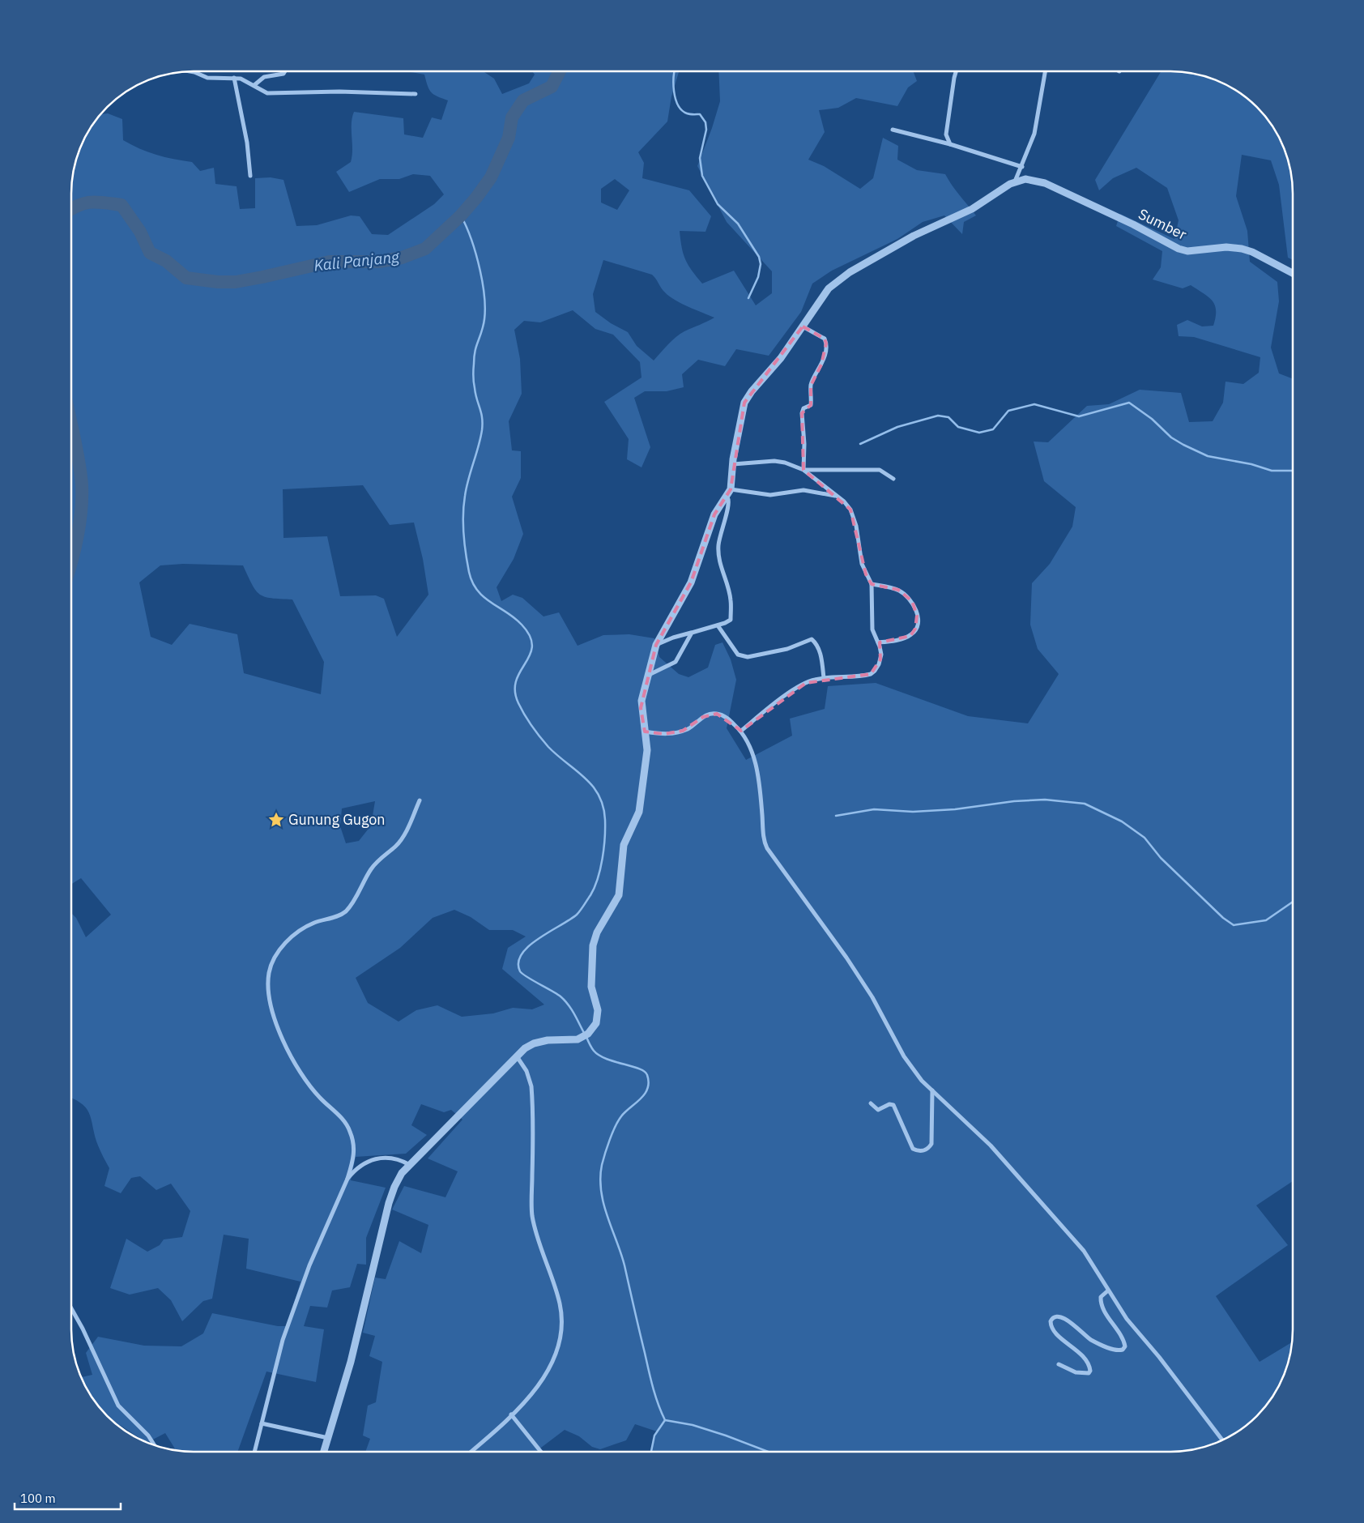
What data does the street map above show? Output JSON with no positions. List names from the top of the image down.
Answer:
{
  "streets": {
    "street": ["Sumber"]
  },
  "water": ["Kali Panjang"],
  "places": {
    "place": ["Gunung Gugon"]
  },
  "scale_bar": "100 m"
}
